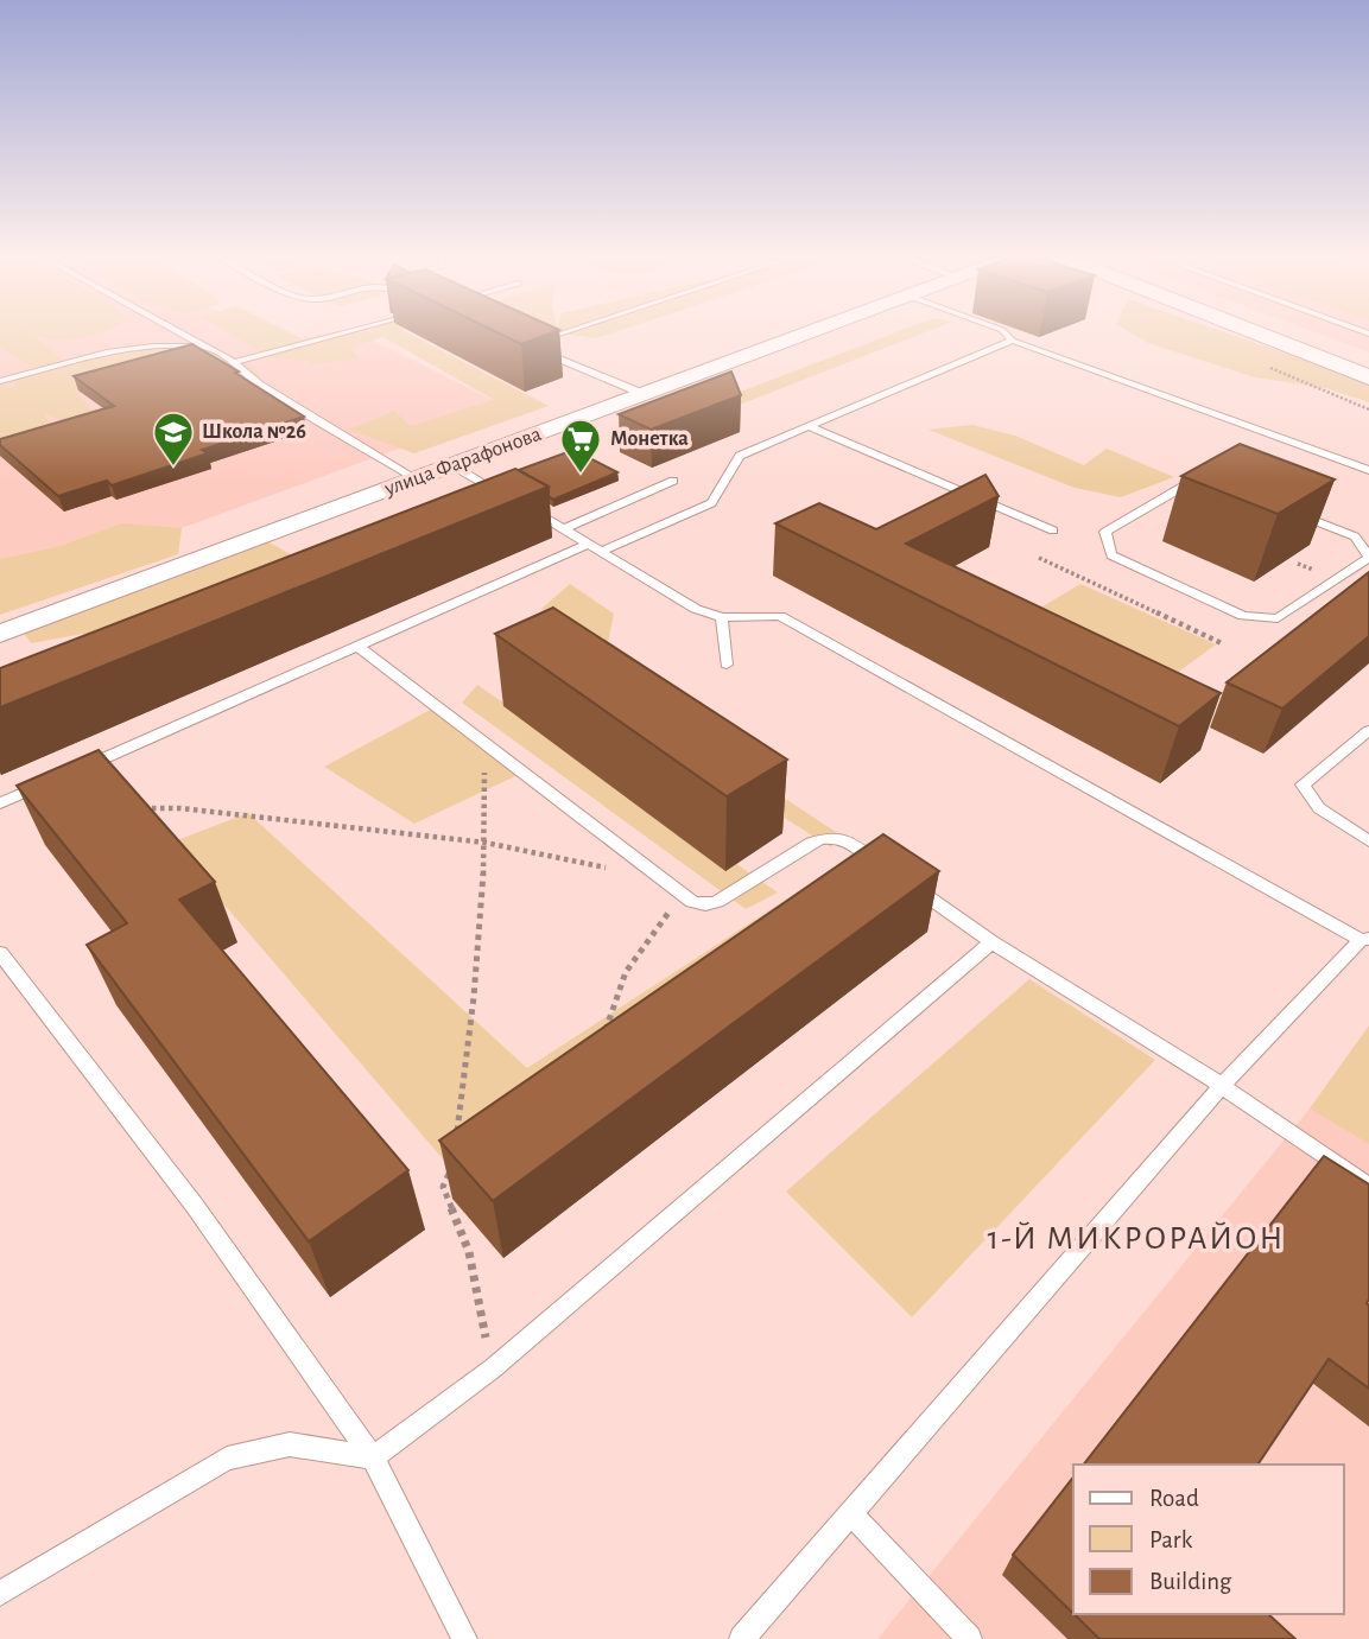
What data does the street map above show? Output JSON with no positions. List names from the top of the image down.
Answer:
{
  "streets": {
    "street": ["улица Фарафонова"]
  },
  "districts": ["1-Й МИКРОРАЙОН"],
  "places": {
    "school or university": ["Школа №26"],
    "supermarket": ["Монетка"]
  },
  "legend": ["Road", "Park", "Building"]
}
